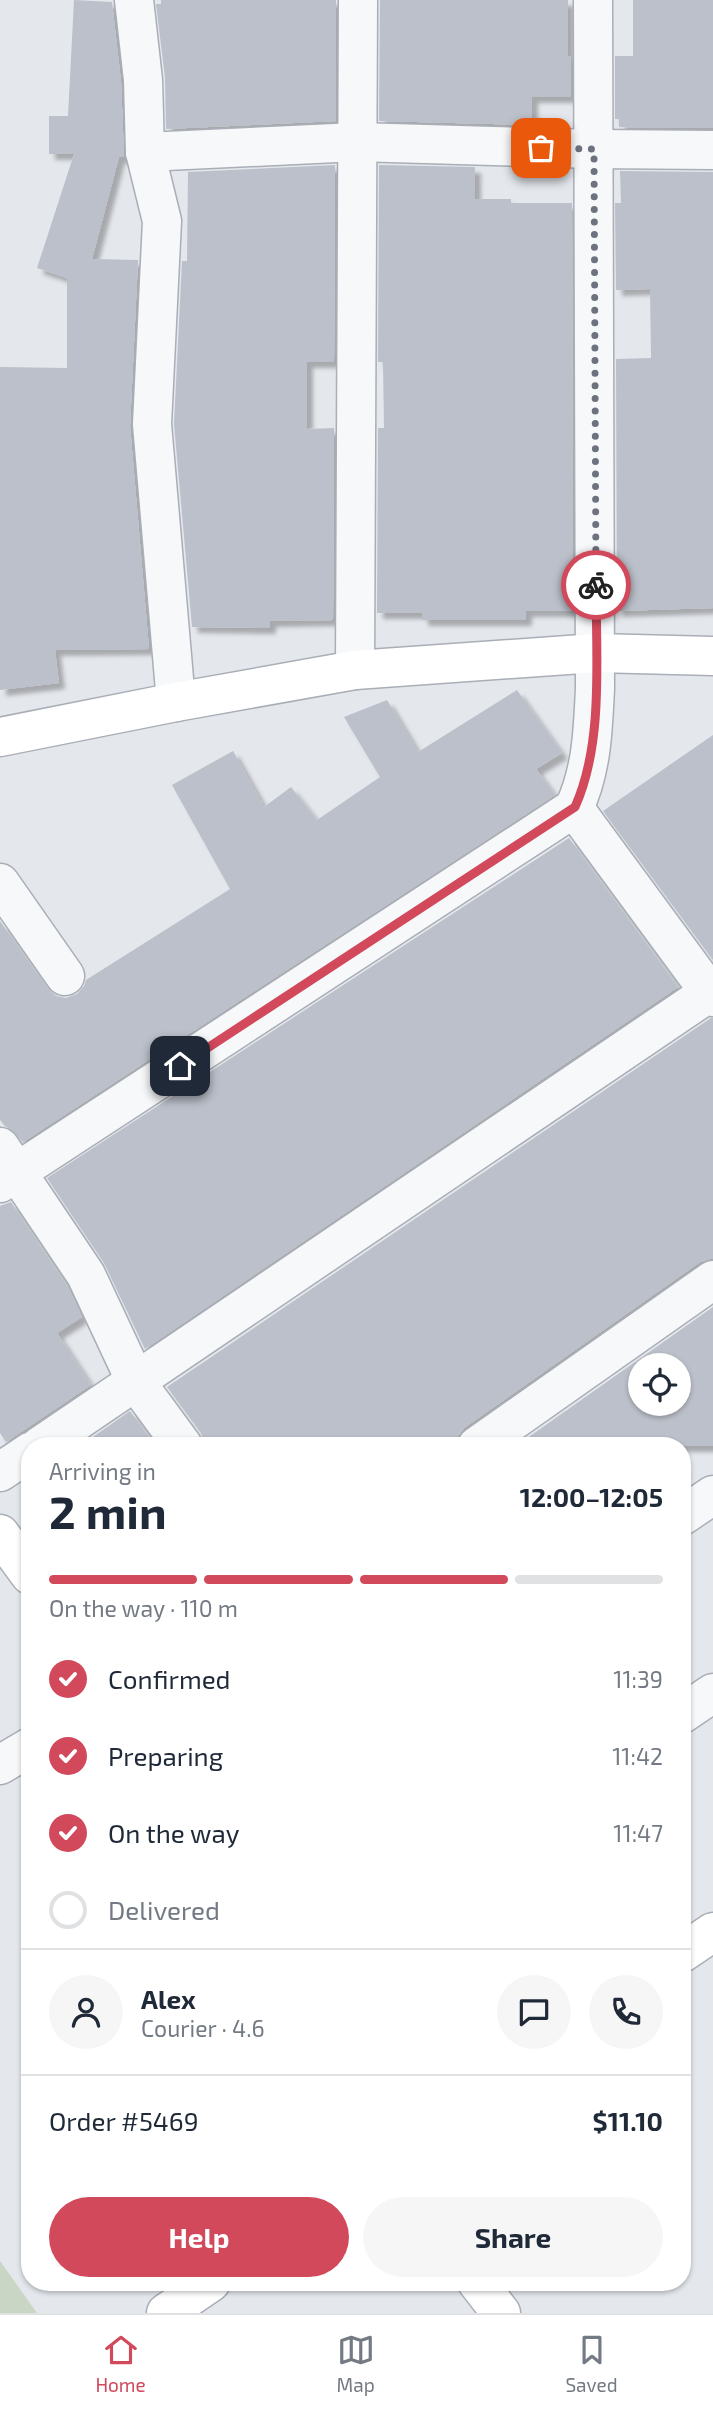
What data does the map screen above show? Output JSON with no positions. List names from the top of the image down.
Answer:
{
  "page": {
    "heading": ["2 min", "Arriving in", "12:00–12:05"],
    "panel": [
      "Alex",
      "Courier · 4.6",
      "Order #5469",
      "$11.10"
    ],
    "bar": "On the way · 110 m",
    "list": [
      ["Confirmed", "11:39"],
      ["Preparing", "11:42"],
      ["On the way", "11:47"],
      "Delivered"
    ],
    "buttons": ["Help", "Share"],
    "tabs": ["Home", "Map", "Saved"]
  }
}
